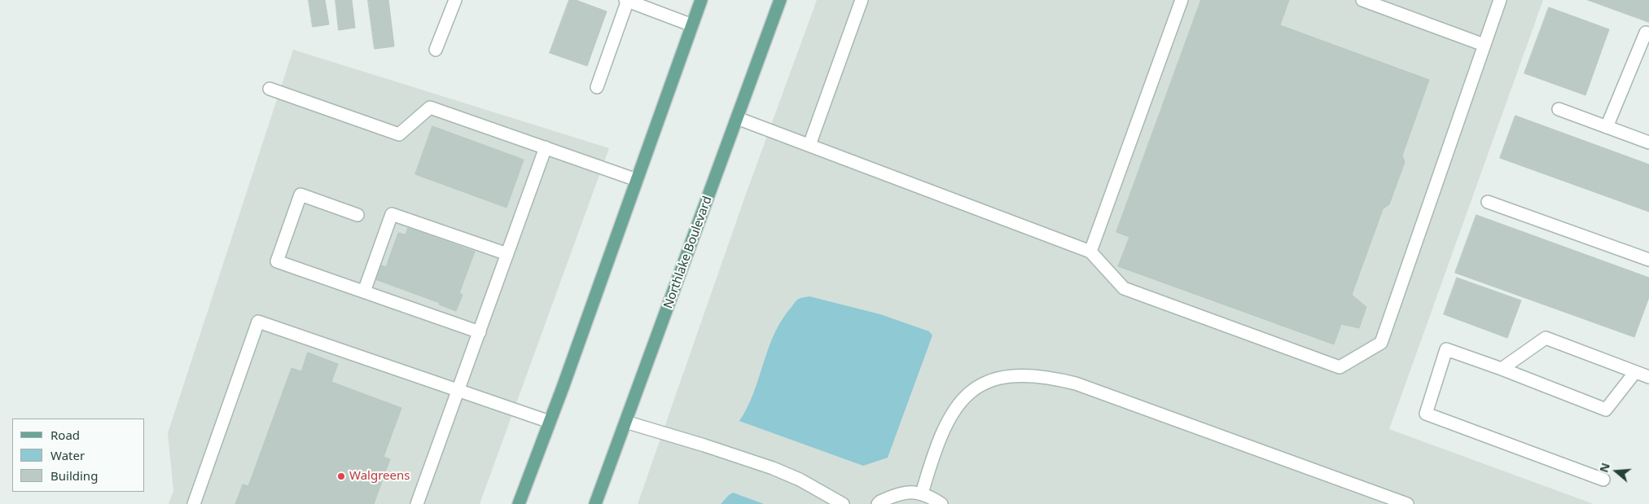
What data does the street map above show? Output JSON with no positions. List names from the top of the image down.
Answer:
{
  "streets": {
    "main road": ["Northlake Boulevard"]
  },
  "places": ["Walgreens"],
  "legend": ["Road", "Water", "Building"],
  "north": "left"
}
